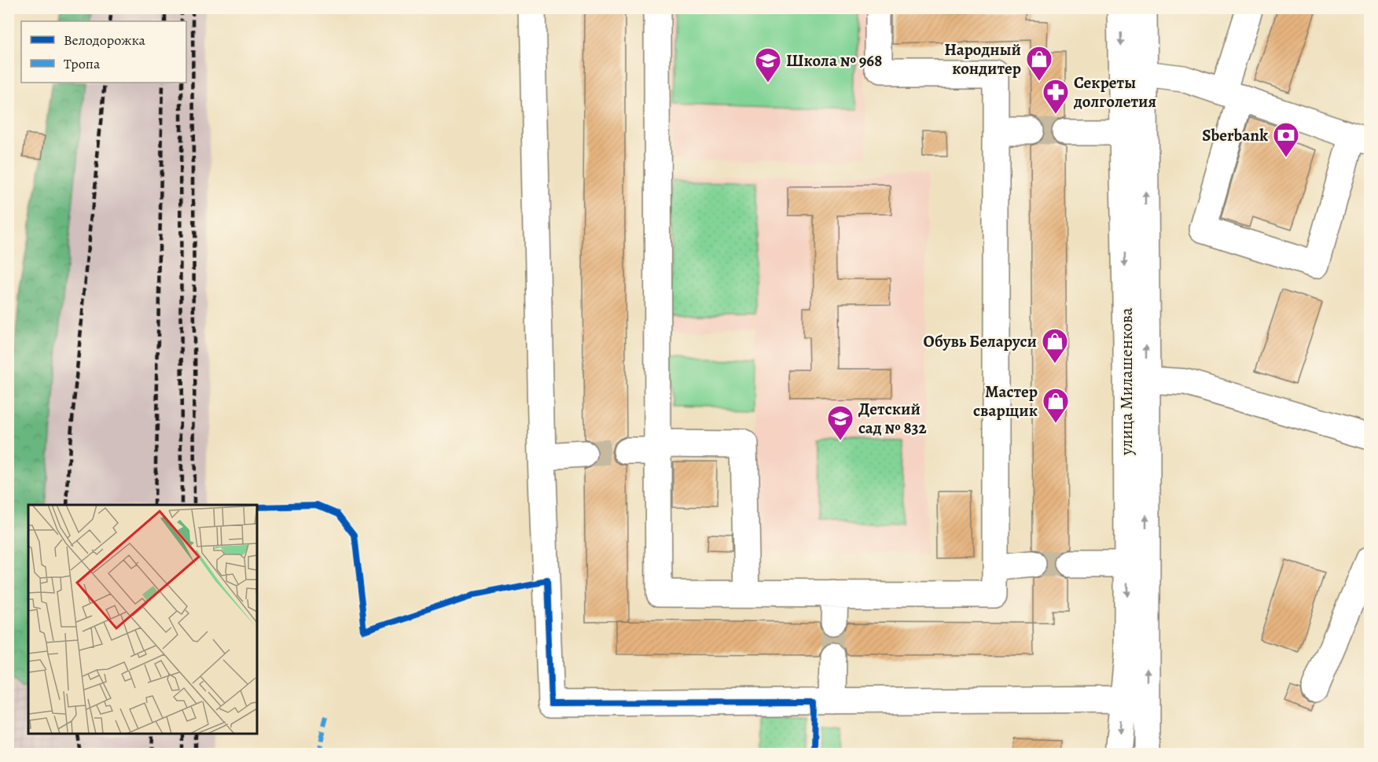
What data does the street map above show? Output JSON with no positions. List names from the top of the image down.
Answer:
{
  "streets": {
    "main road": ["улица Милашенкова"]
  },
  "places": {
    "shop": ["Народный кондитер", "Обувь Беларуси", "Мастер сварщик"],
    "school or university": ["Школа № 968", "Детский сад № 832"],
    "pharmacy": ["Секреты долголетия"],
    "bank": ["Sberbank"]
  },
  "legend": ["Велодорожка", "Тропа"]
}
